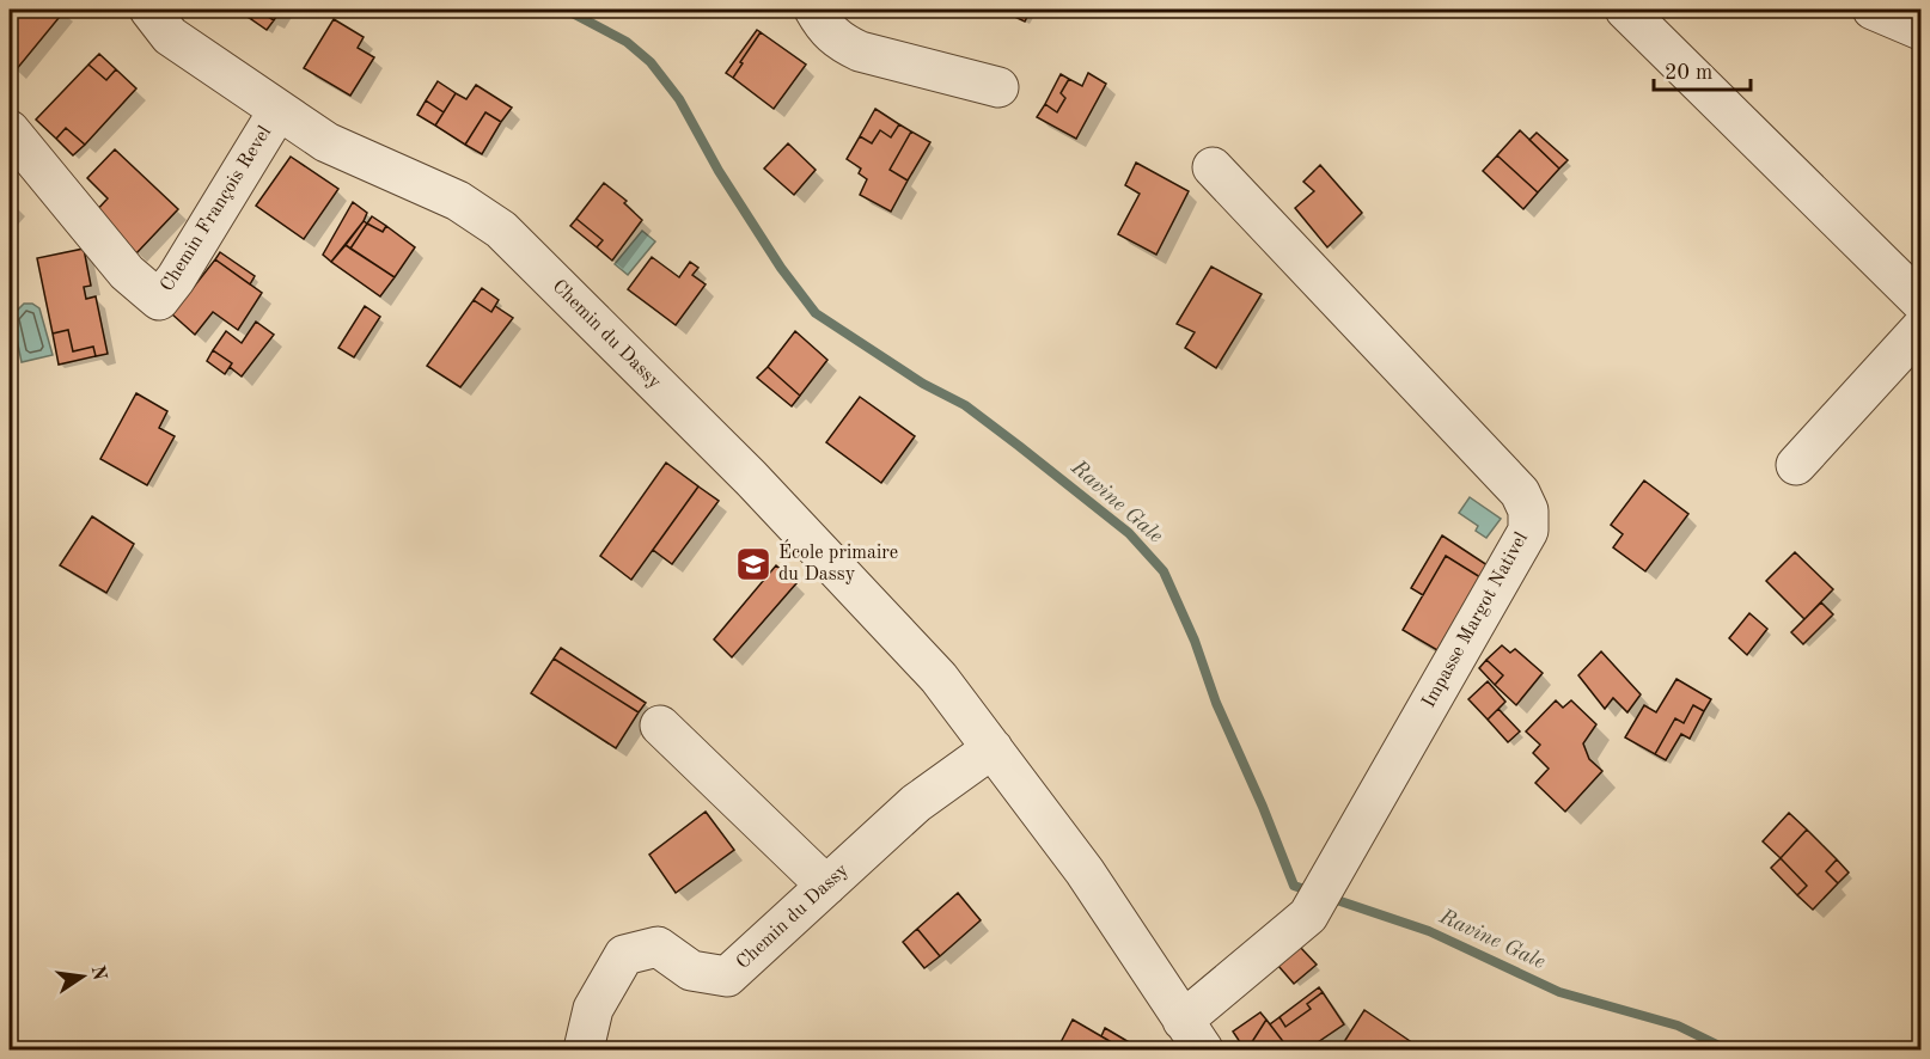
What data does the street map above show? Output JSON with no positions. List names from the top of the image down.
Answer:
{
  "streets": {
    "street": ["Chemin François Revel", "Chemin du Dassy", "Impasse Margot Nativel"]
  },
  "crossings": [
    ["Chemin François Revel", "Chemin du Dassy"],
    ["Chemin du Dassy", "Impasse Margot Nativel"]
  ],
  "water": ["Ravine Gale"],
  "places": {
    "school or university": ["École primaire du Dassy"]
  },
  "scale_bar": "20 m",
  "north": "right"
}
